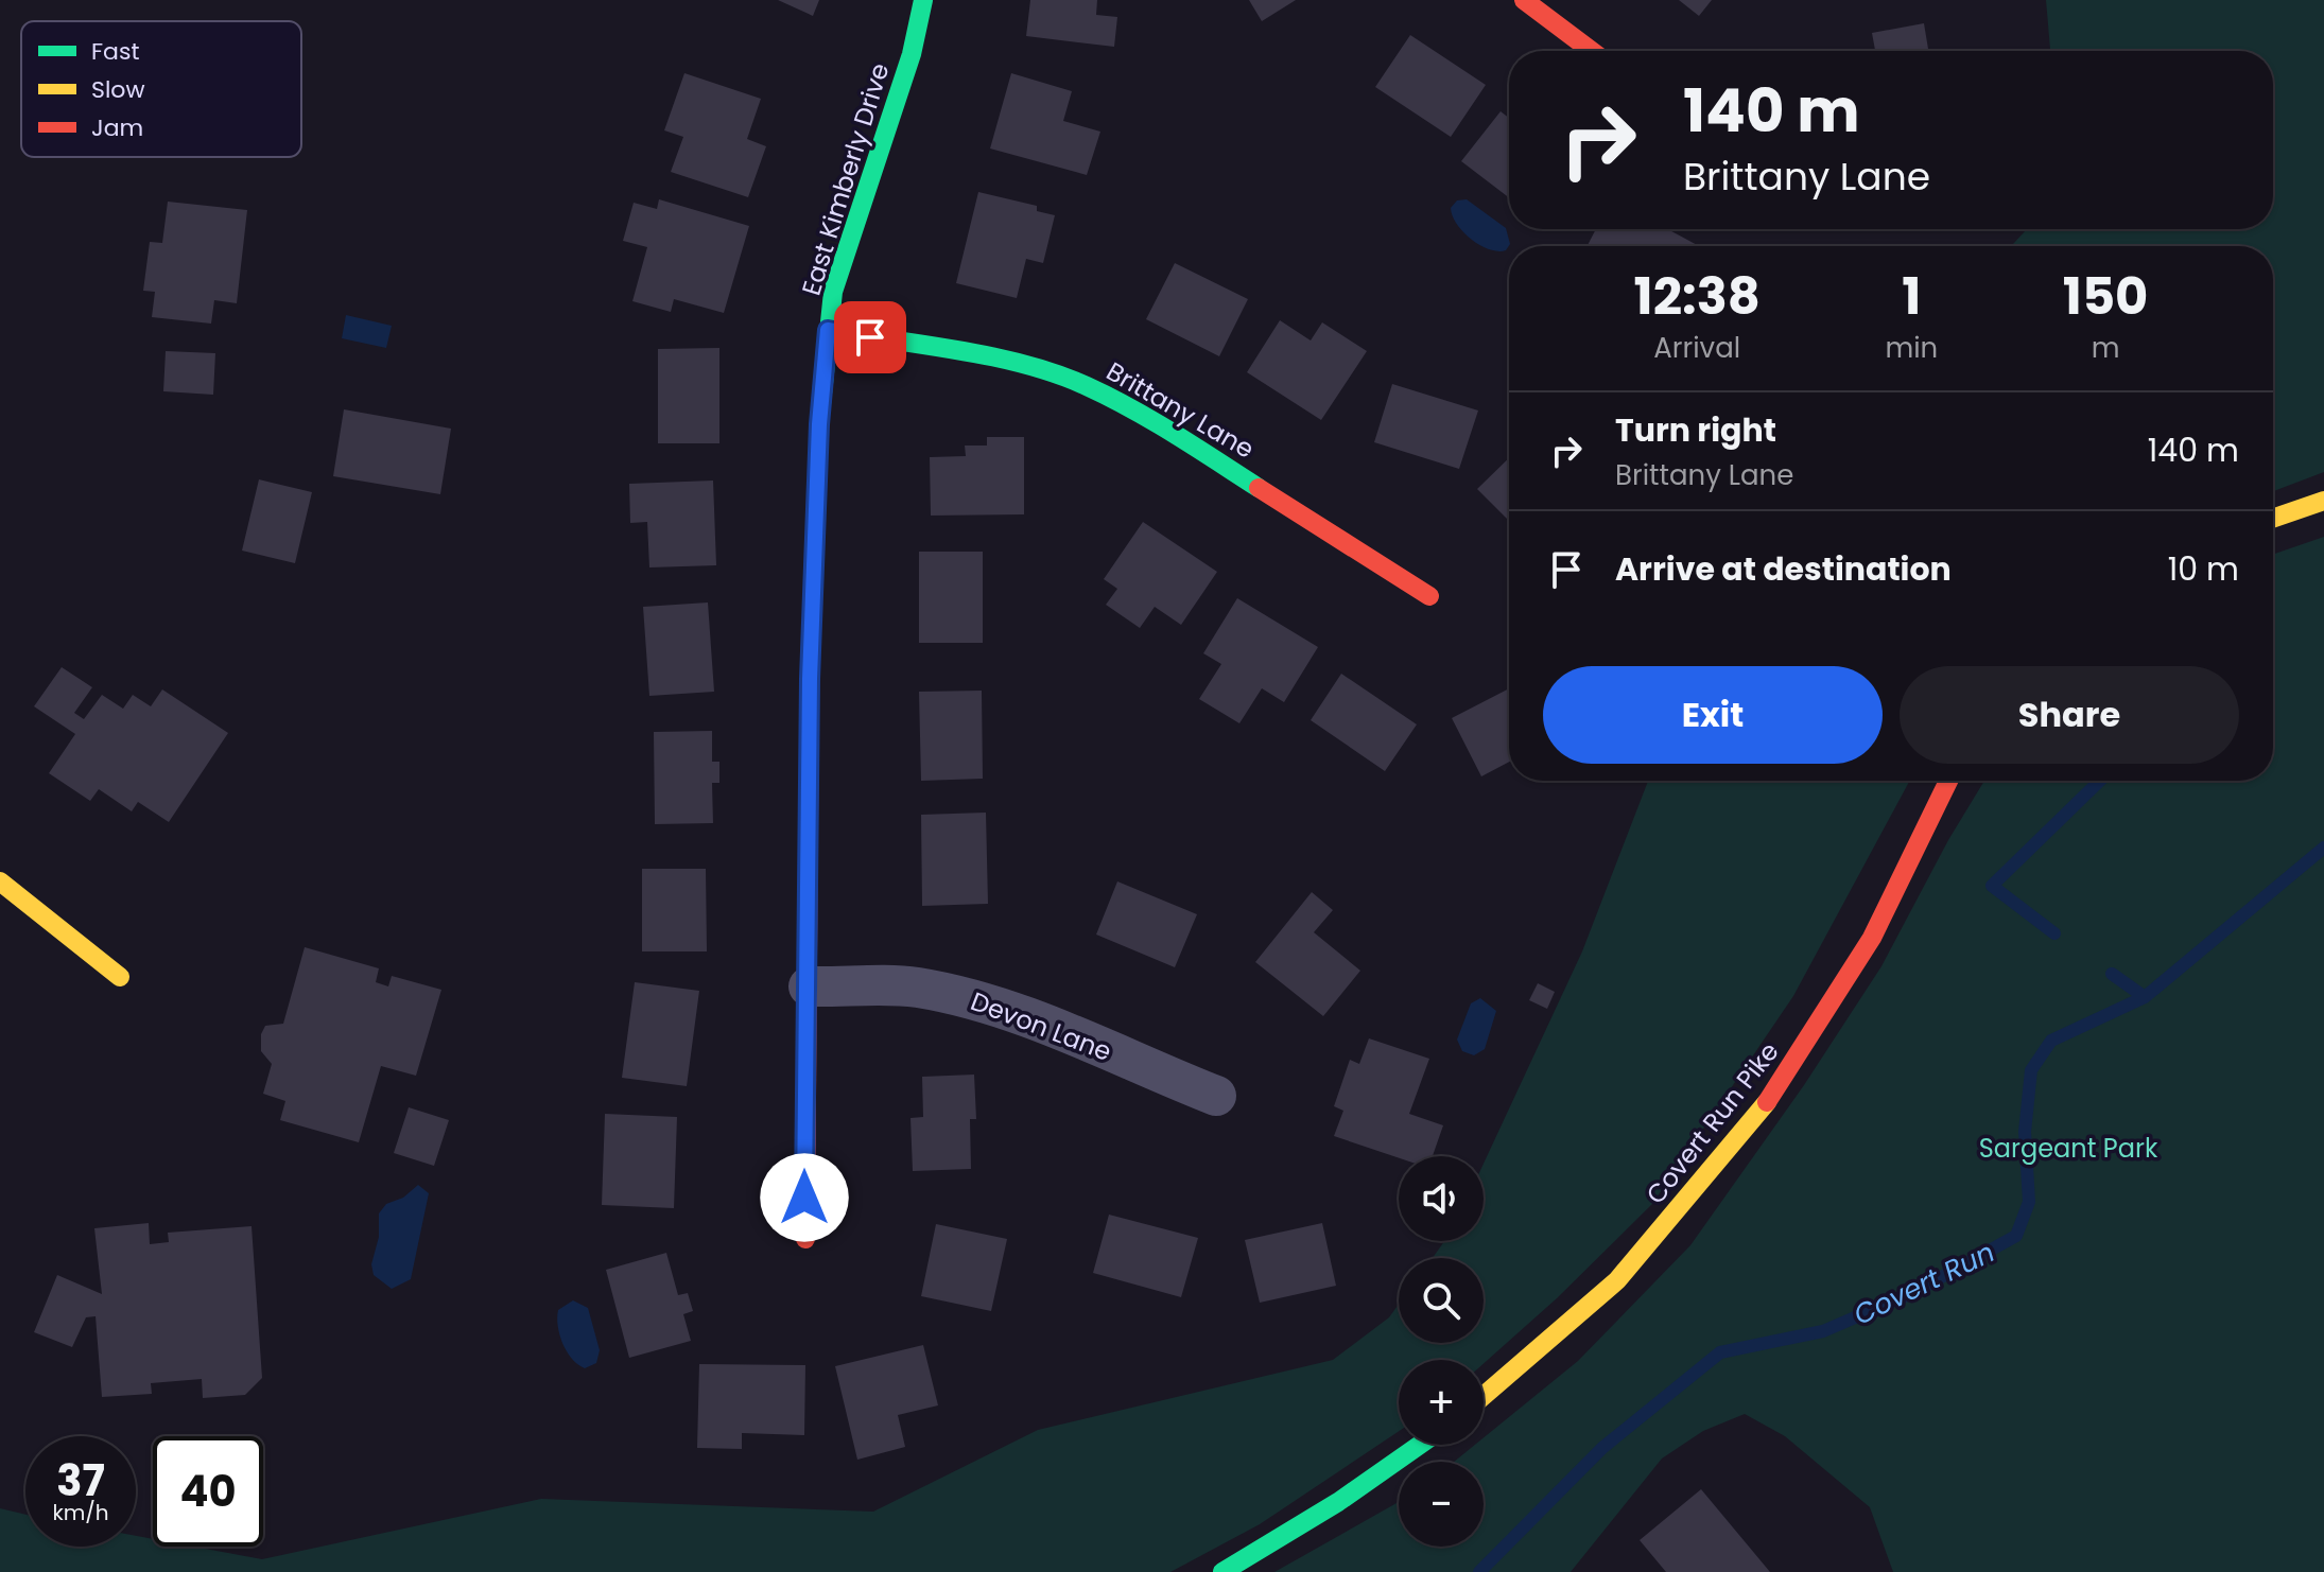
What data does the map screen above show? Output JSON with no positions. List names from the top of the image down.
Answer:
{
  "streets": {
    "street": [
      "East Kimberly Drive",
      "Brittany Lane",
      "Devon Lane",
      "Covert Run Pike"
    ]
  },
  "crossings": [
    ["East Kimberly Drive", "Brittany Lane"],
    ["East Kimberly Drive", "Devon Lane"]
  ],
  "water": ["Covert Run"],
  "parks": ["Sargeant Park"],
  "legend": ["Fast", "Slow", "Jam"],
  "page": {
    "turn": ["140 m", "Brittany Lane"],
    "eta": [
      "12:38",
      "Arrival",
      "1",
      "min",
      "150",
      "m"
    ],
    "list": [
      {
        "name": "Turn right",
        "note": "Brittany Lane",
        "value": "140 m"
      },
      {
        "name": "Arrive at destination",
        "value": "10 m"
      }
    ],
    "buttons": ["Exit", "Share"],
    "map_buttons": ["+", "−"],
    "speed": "37 km/h",
    "limit": "40"
  }
}
